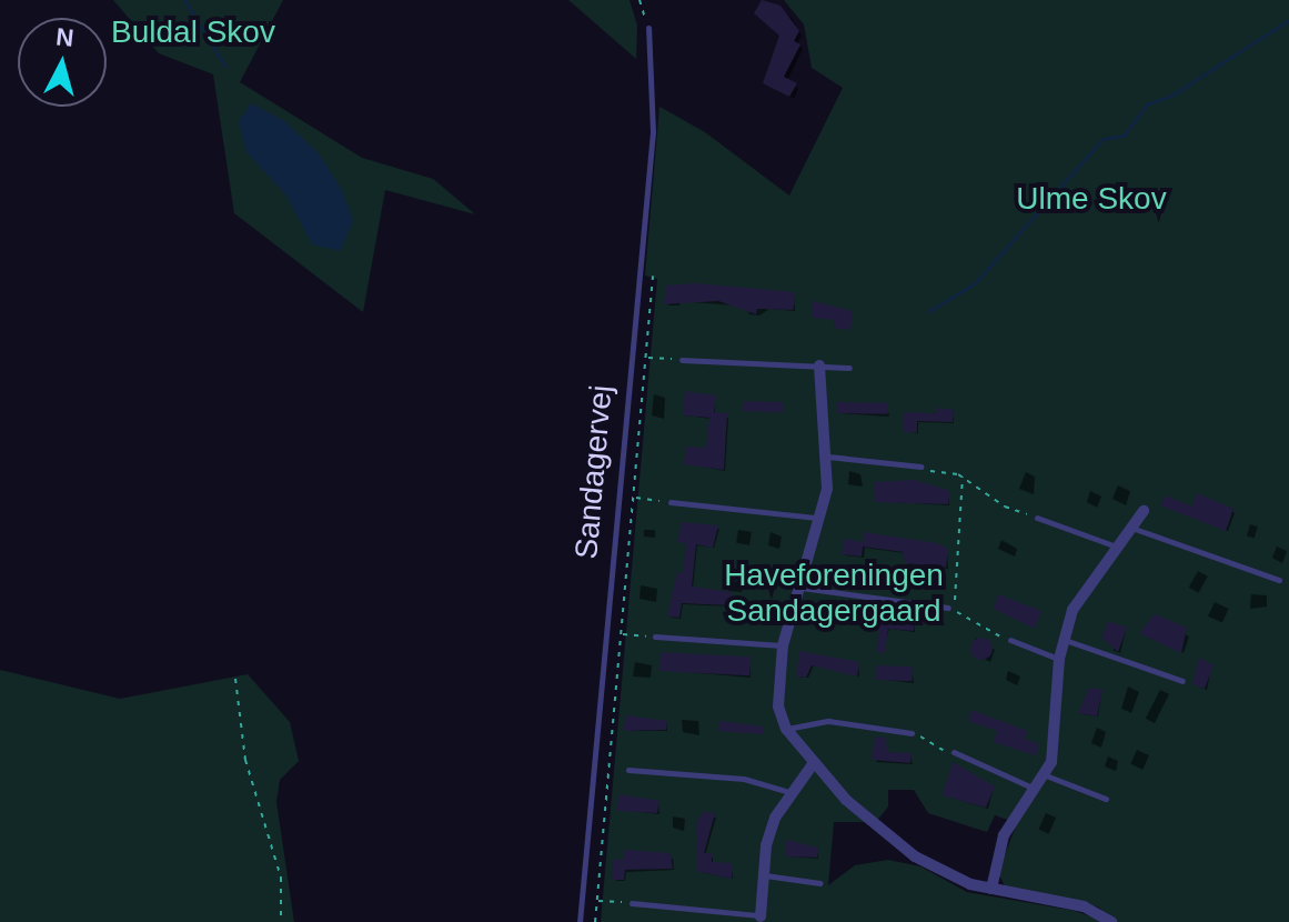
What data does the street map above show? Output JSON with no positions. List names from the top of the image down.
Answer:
{
  "streets": {
    "lane": ["Sandagervej"]
  },
  "parks": ["Buldal Skov", "Ulme Skov", "Haveforeningen Sandagergaard"],
  "north": "top"
}
